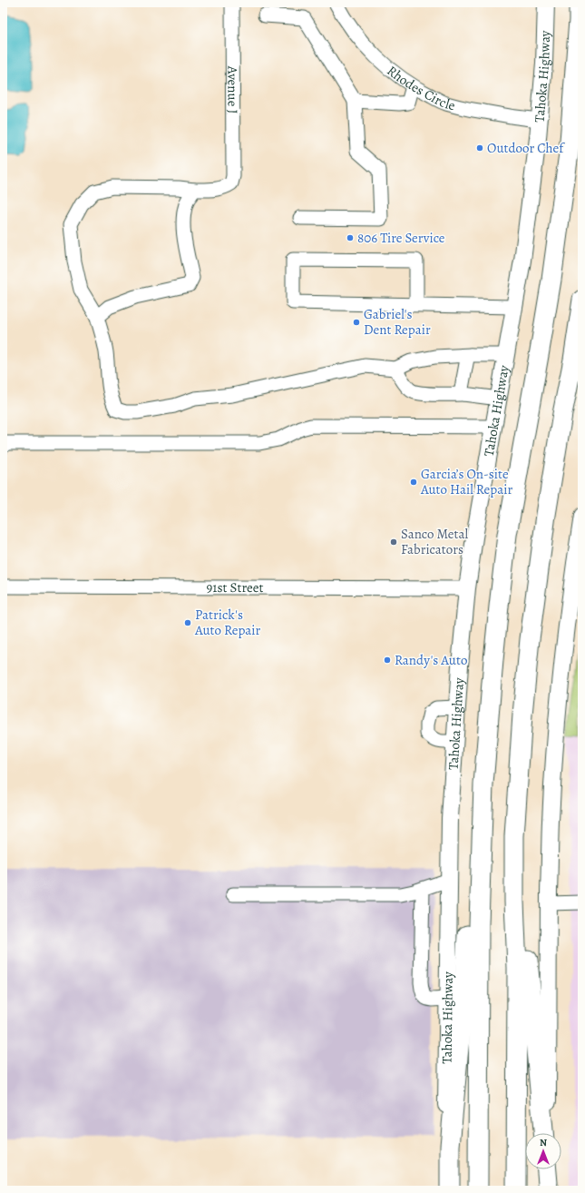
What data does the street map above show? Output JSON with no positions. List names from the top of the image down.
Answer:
{
  "streets": {
    "main road": ["Tahoka Highway"],
    "street": ["Rhodes Circle", "Avenue J", "91st Street"]
  },
  "crossings": [
    ["Tahoka Highway", "Rhodes Circle"],
    ["Tahoka Highway", "91st Street"]
  ],
  "places": [
    "Outdoor Chef",
    "806 Tire Service",
    "Gabriel's Dent Repair",
    "Garcia’s On-site Auto Hail Repair",
    "Sanco Metal Fabricators",
    "Patrick's Auto Repair",
    "Randy's Auto"
  ],
  "north": "top"
}
